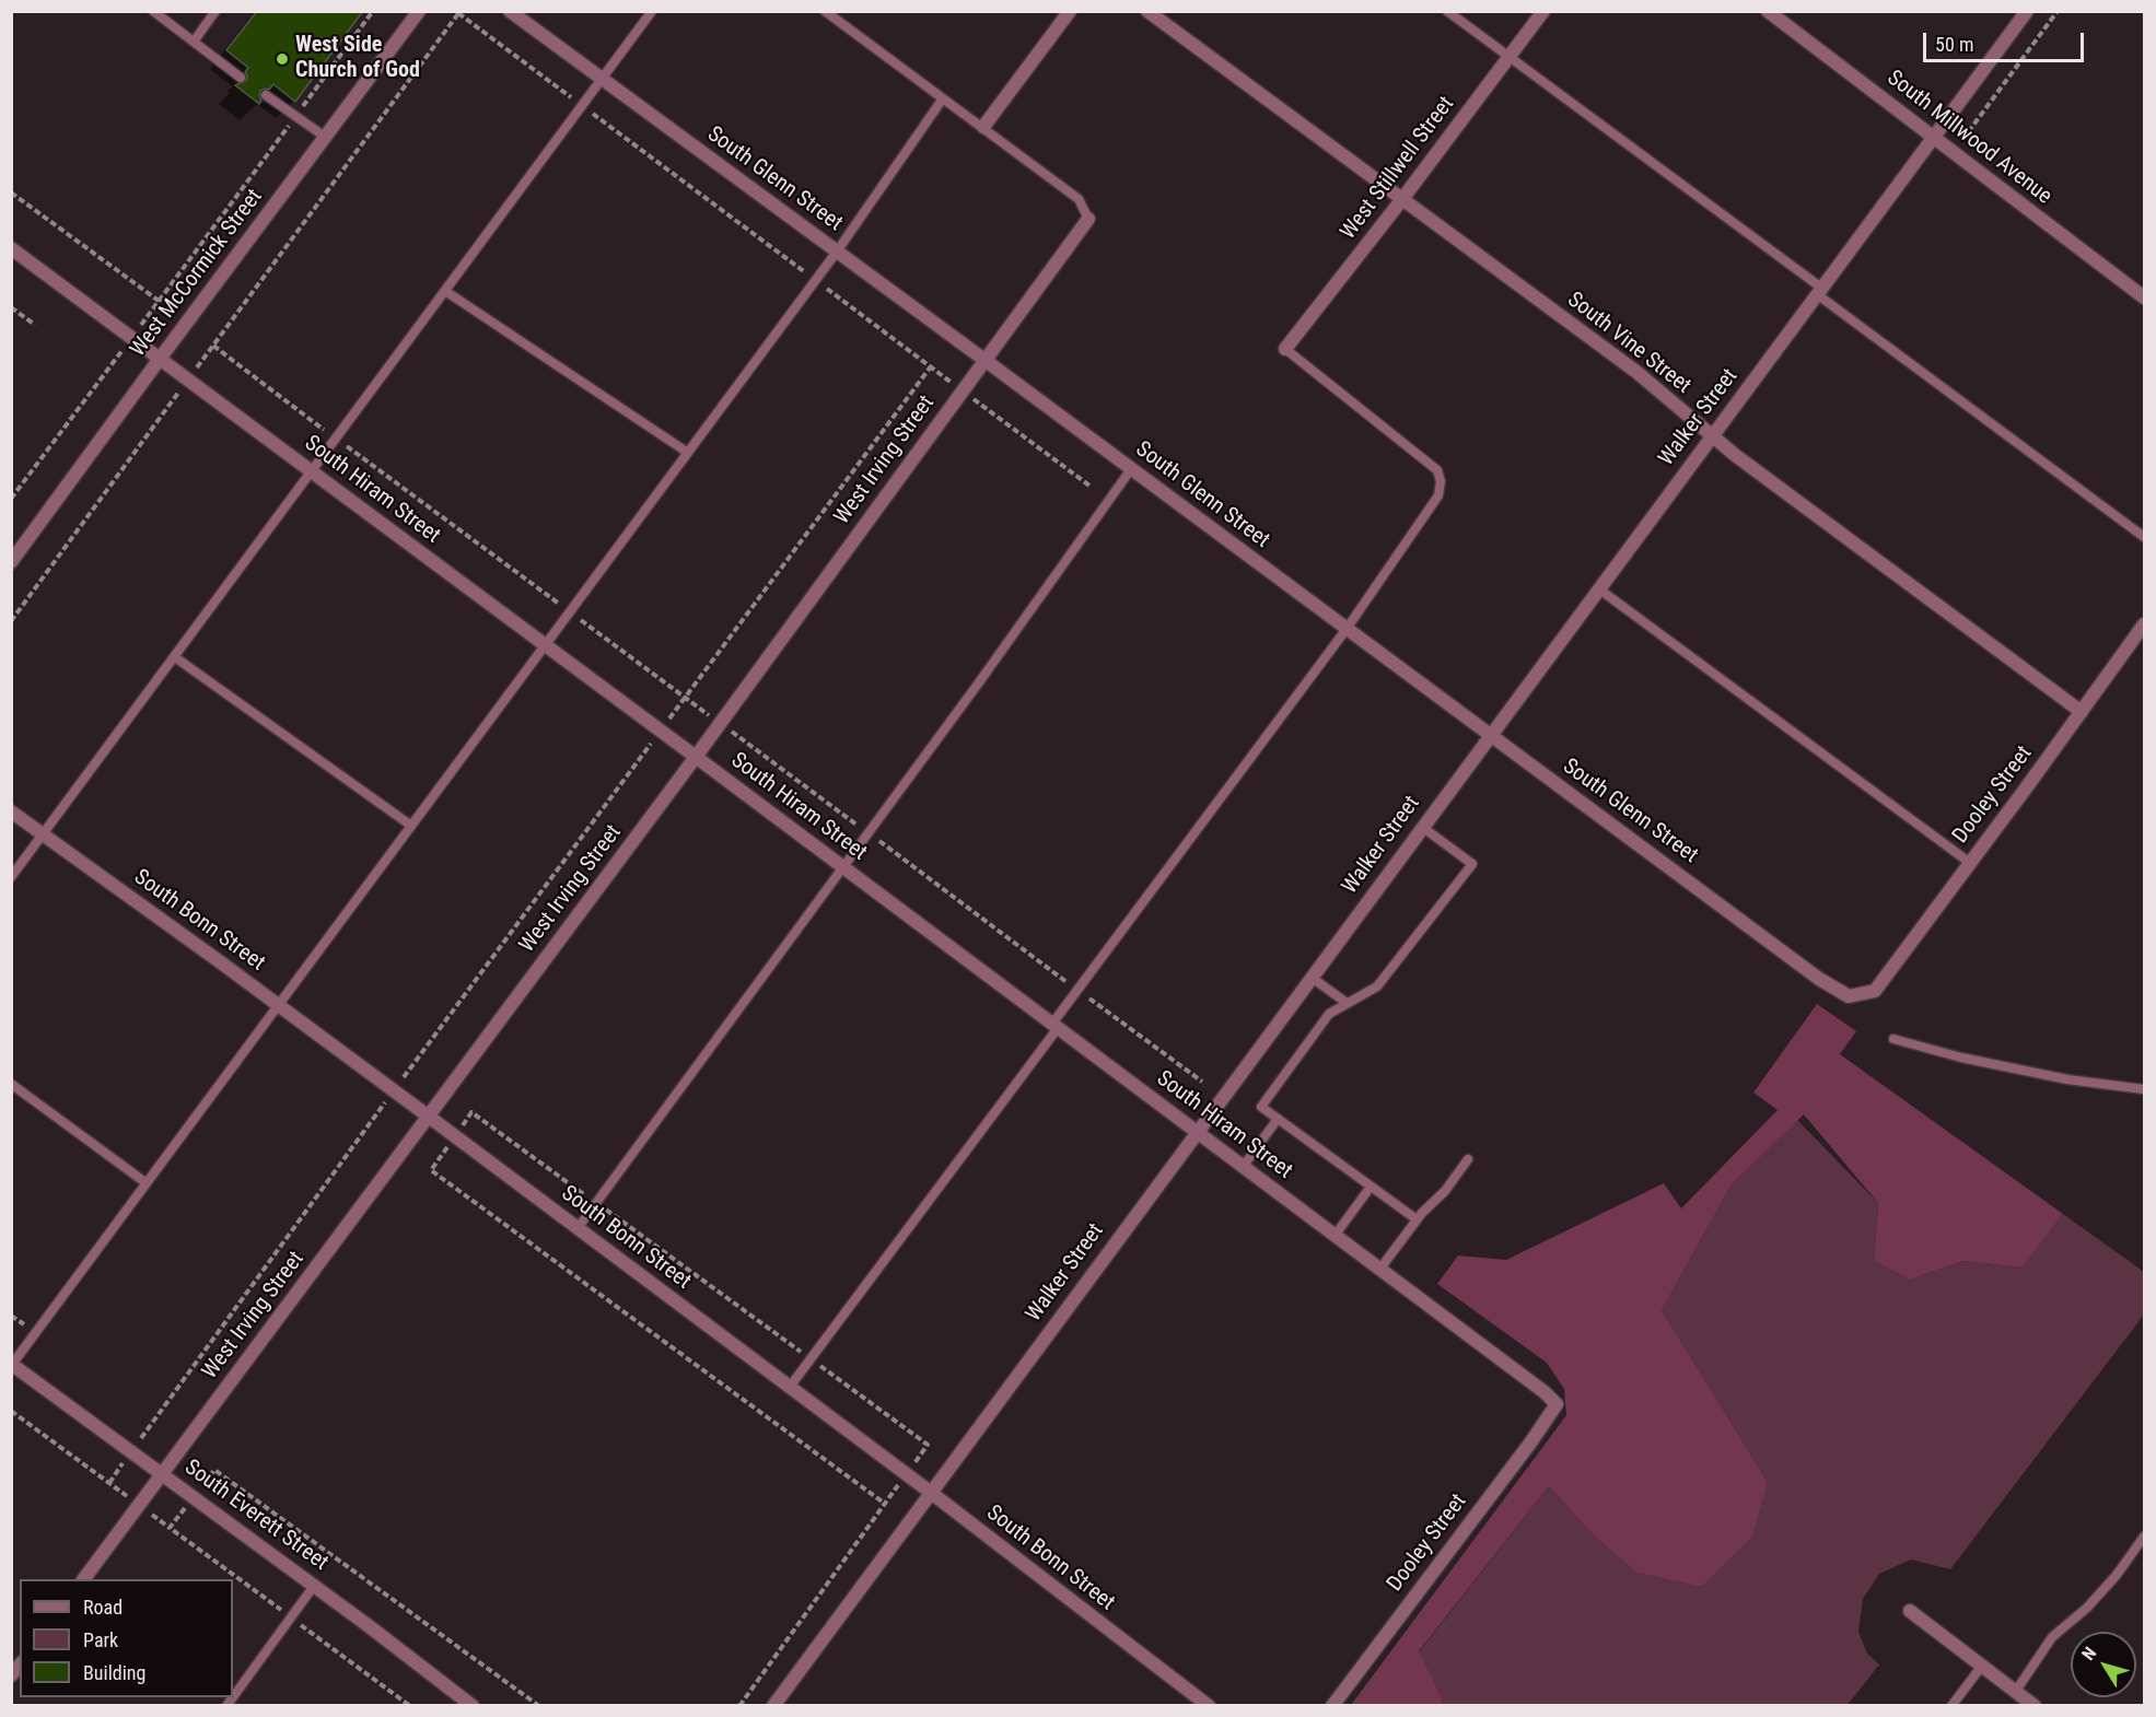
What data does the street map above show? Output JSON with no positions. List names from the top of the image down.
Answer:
{
  "streets": {
    "street": [
      "South Millwood Avenue",
      "West Stillwell Street",
      "South Glenn Street",
      "West McCormick Street",
      "South Vine Street",
      "Walker Street",
      "West Irving Street",
      "South Hiram Street",
      "Dooley Street",
      "South Bonn Street",
      "South Everett Street"
    ]
  },
  "crossings": [
    ["South Millwood Avenue", "Walker Street"],
    ["West Stillwell Street", "South Vine Street"],
    ["South Glenn Street", "Walker Street"],
    ["South Glenn Street", "West Irving Street"],
    ["South Glenn Street", "Dooley Street"],
    ["West McCormick Street", "South Hiram Street"],
    ["South Vine Street", "Walker Street"],
    ["South Vine Street", "Dooley Street"],
    ["Walker Street", "South Hiram Street"],
    ["Walker Street", "South Bonn Street"],
    ["West Irving Street", "South Hiram Street"],
    ["West Irving Street", "South Bonn Street"],
    ["West Irving Street", "South Everett Street"],
    ["South Hiram Street", "Dooley Street"]
  ],
  "places": ["West Side Church of God"],
  "legend": ["Road", "Park", "Building"],
  "scale_bar": "50 m",
  "north": "top left"
}
